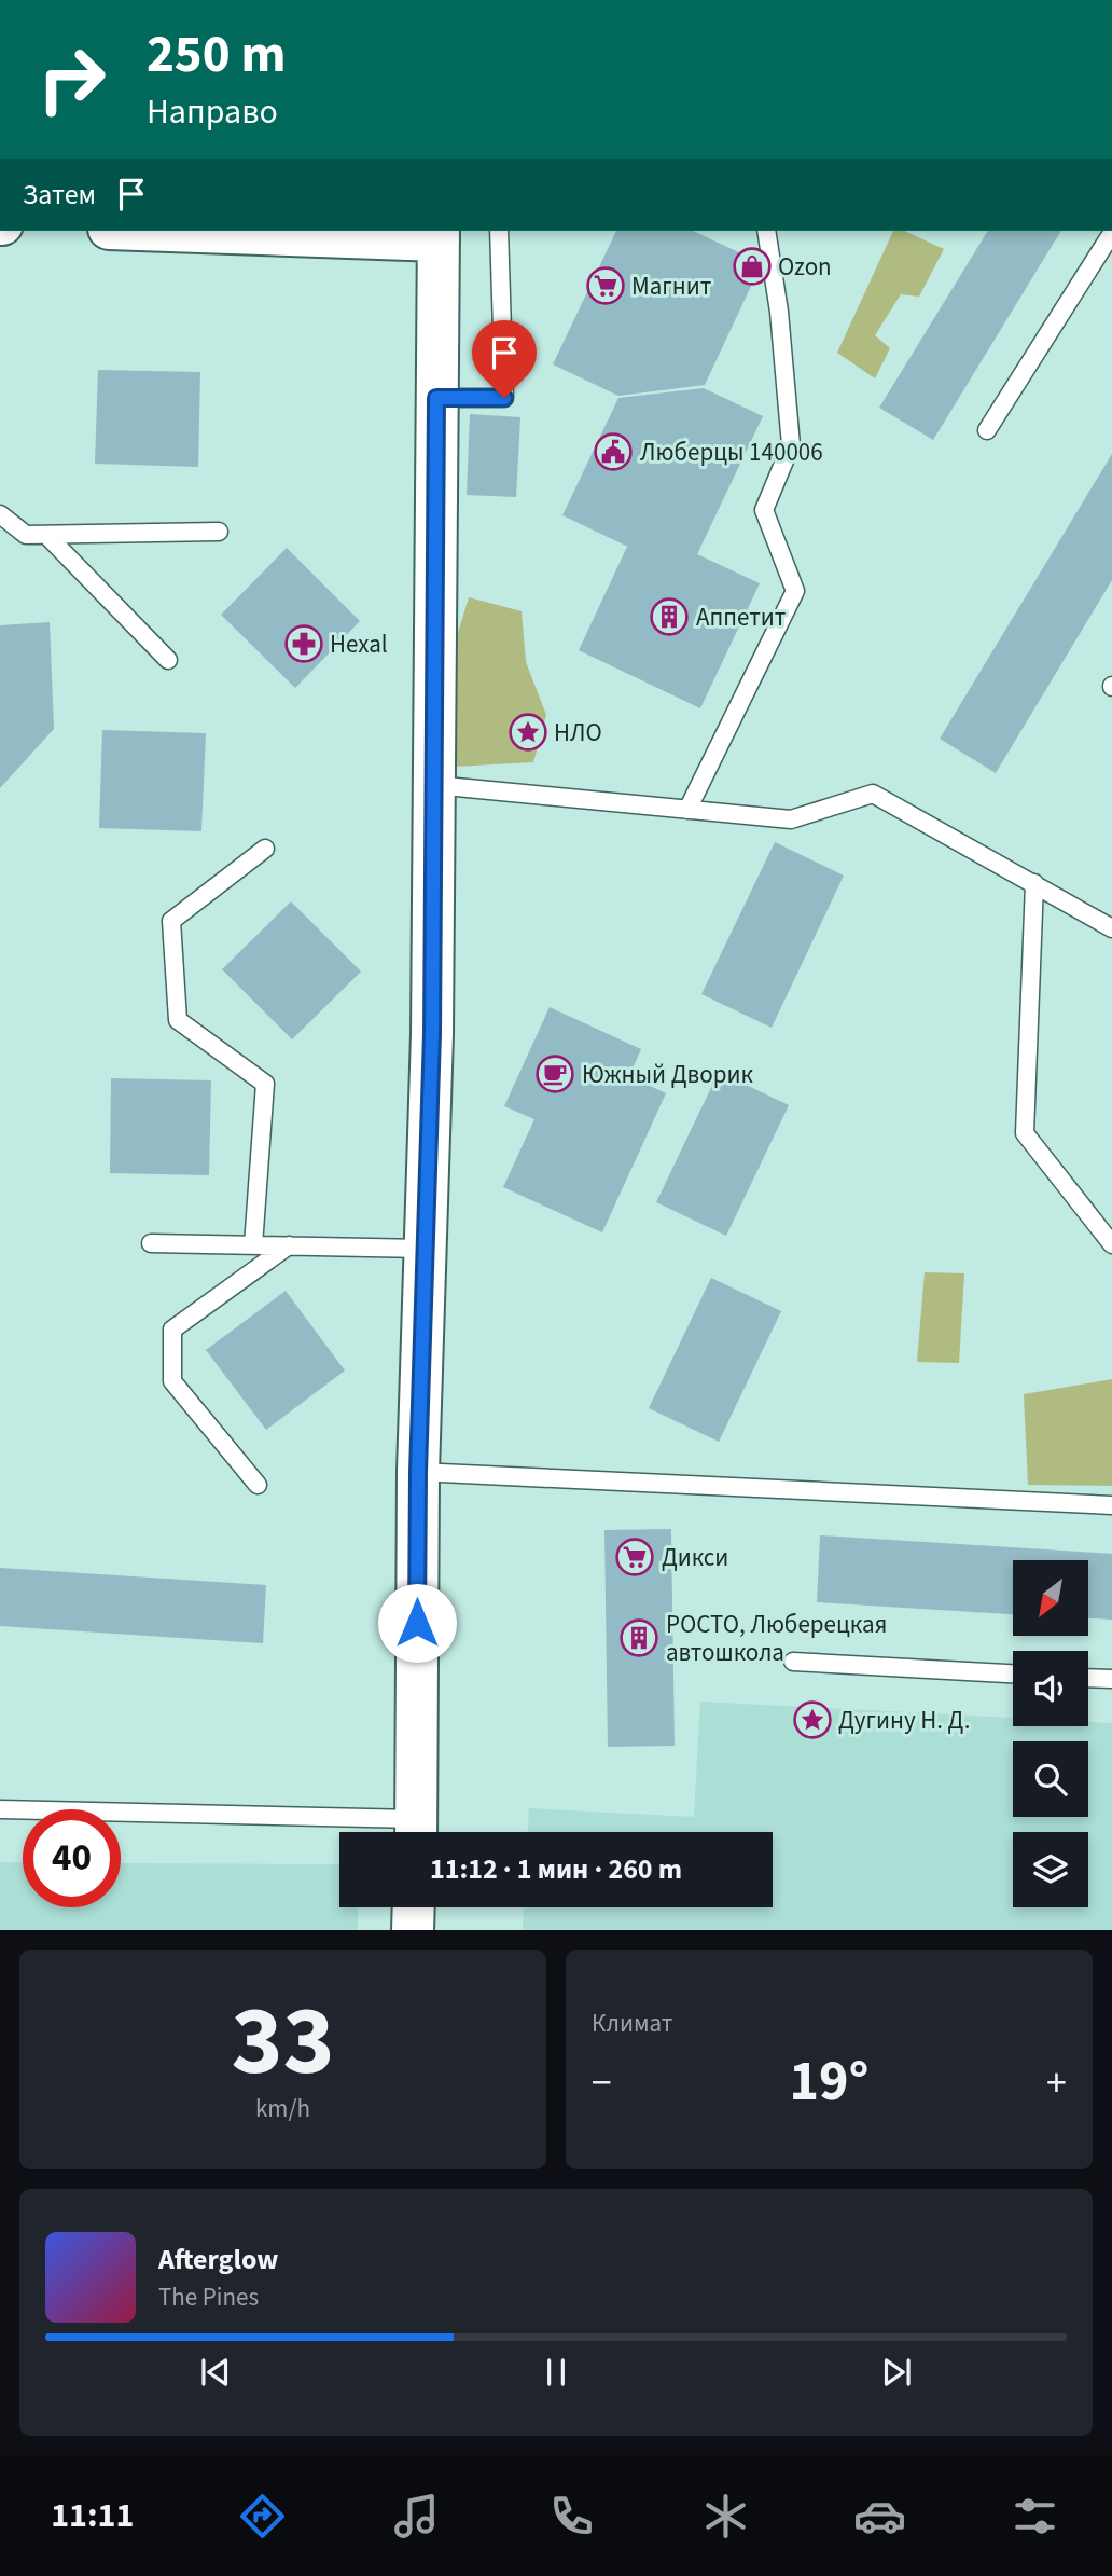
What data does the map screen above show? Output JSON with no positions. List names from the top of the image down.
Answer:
{
  "places": {
    "shop": ["Ozon"],
    "supermarket": ["Магнит", "Дикси"],
    "public building": ["Люберцы 140006"],
    "building": ["Аппетит", "РОСТО, Люберецкая автошкола"],
    "pharmacy": ["Hexal"],
    "place": ["НЛО", "Дугину Н. Д."],
    "cafe": ["Южный Дворик"]
  },
  "north": "bottom left",
  "page": {
    "turn": ["250 m", "Направо"],
    "then": "Затем",
    "limit": "40",
    "trip": "11:12 · 1 мин · 260 m",
    "tile": [
      ["33", "km/h"],
      "Климат"
    ],
    "heat": ["−", "19°", "+"],
    "song": ["Afterglow", "The Pines"],
    "tabs": "11:11"
  }
}
